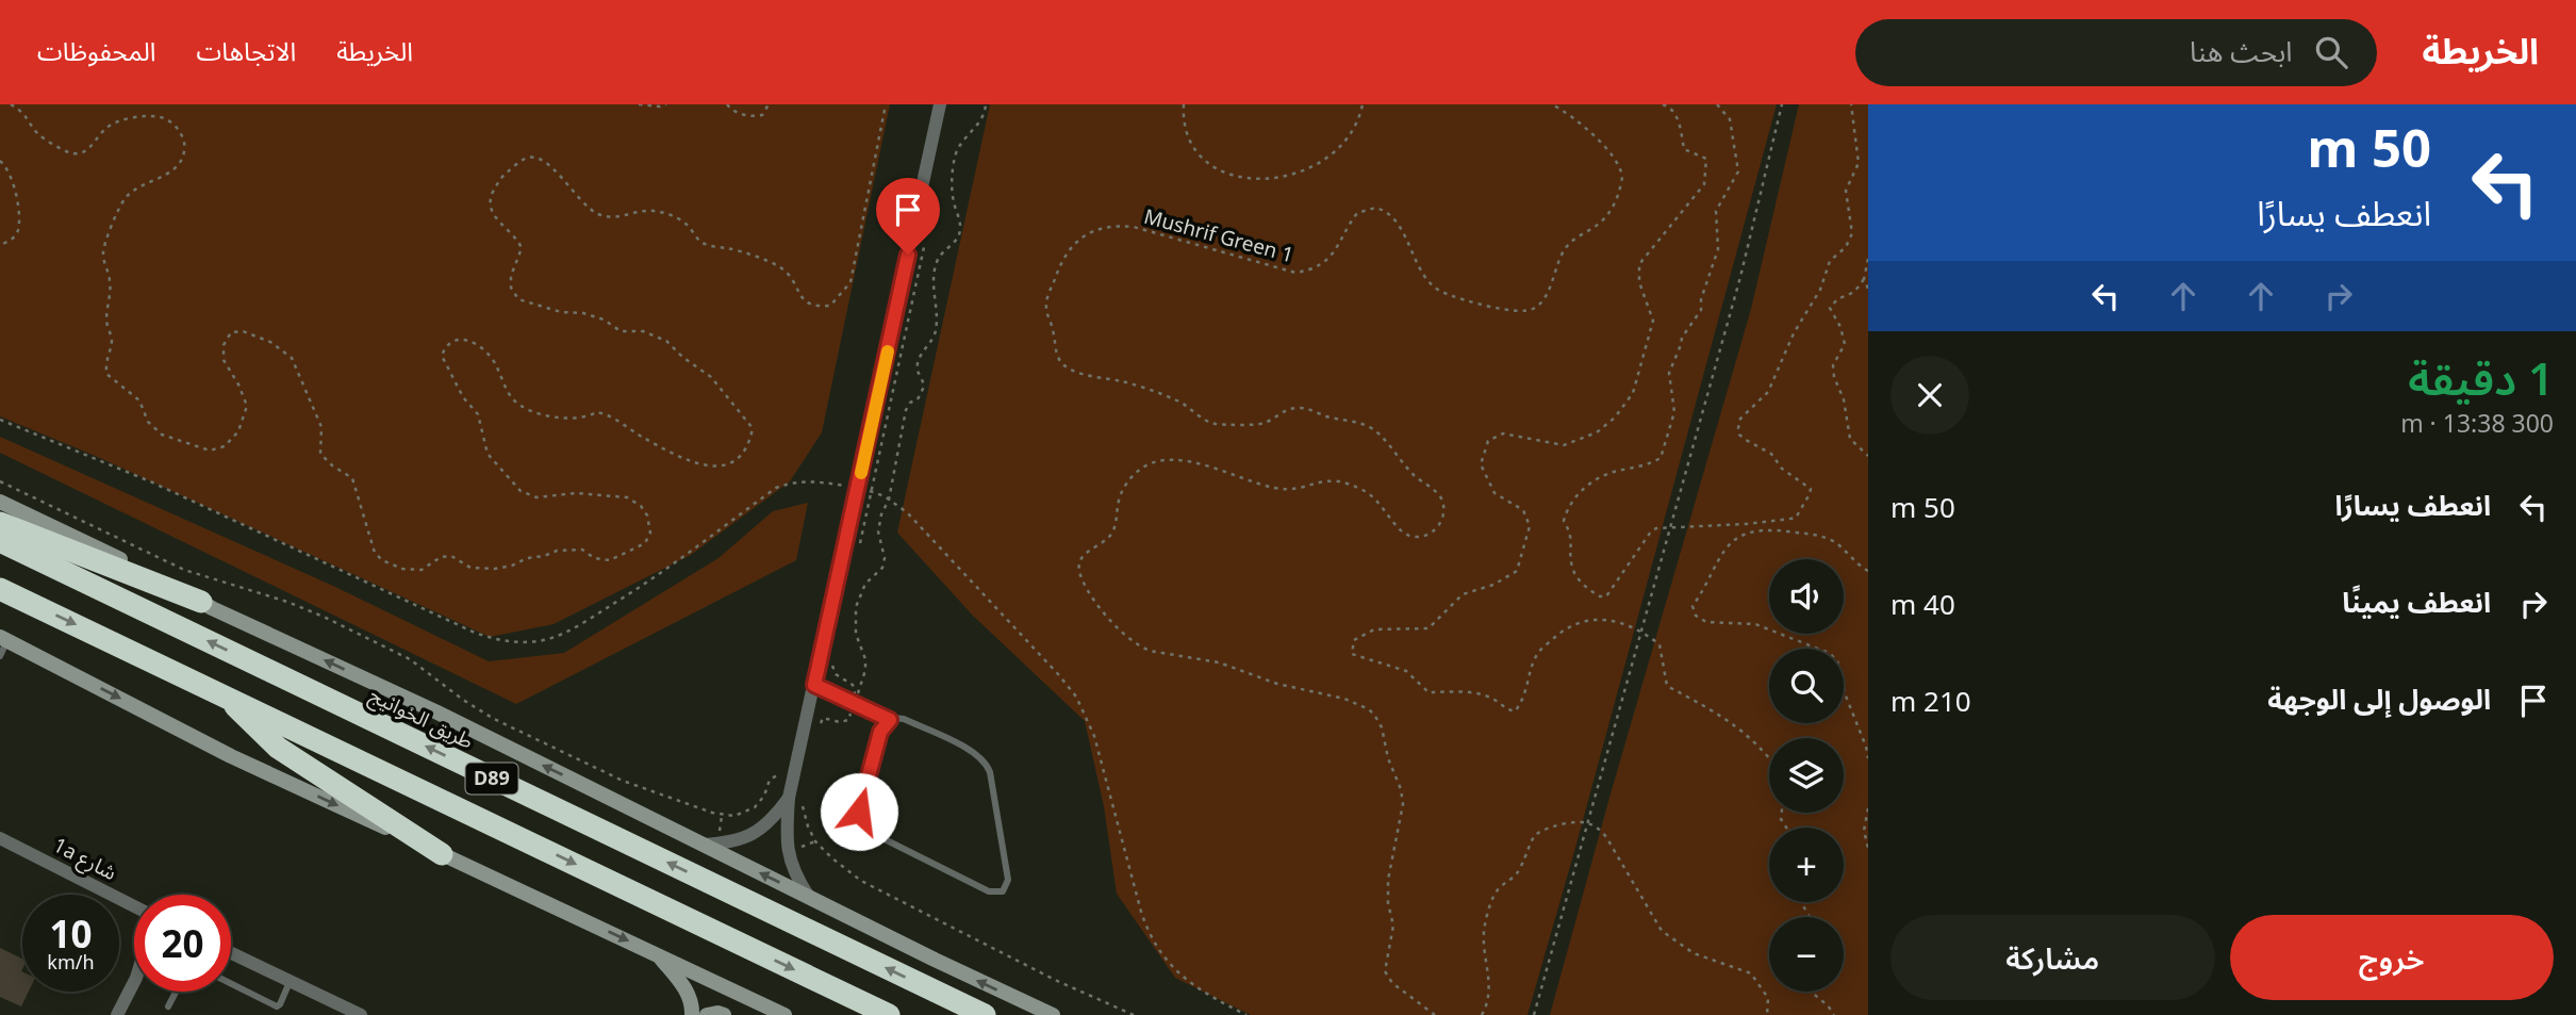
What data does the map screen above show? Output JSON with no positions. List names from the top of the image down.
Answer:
{
  "streets": {
    "highway": ["طريق الخوانيج", "D89"],
    "street": ["1a شارع"],
    "path": ["Mushrif Green 1"]
  },
  "page": {
    "header": "الخريطة",
    "search": "ابحث هنا",
    "nav": ["الخريطة", "الاتجاهات", "المحفوظات"],
    "turn": ["50 m", "انعطف يسارًا"],
    "heading": ["1 دقيقة", "300 m · 13:38"],
    "list": [
      {
        "name": "انعطف يسارًا",
        "value": "50 m"
      },
      {
        "name": "انعطف يمينًا",
        "value": "40 m"
      },
      {
        "name": "الوصول إلى الوجهة",
        "value": "210 m"
      }
    ],
    "map_buttons": ["+", "−"],
    "speed": "10 km/h",
    "limit": "20",
    "buttons": ["خروج", "مشاركة"]
  }
}
